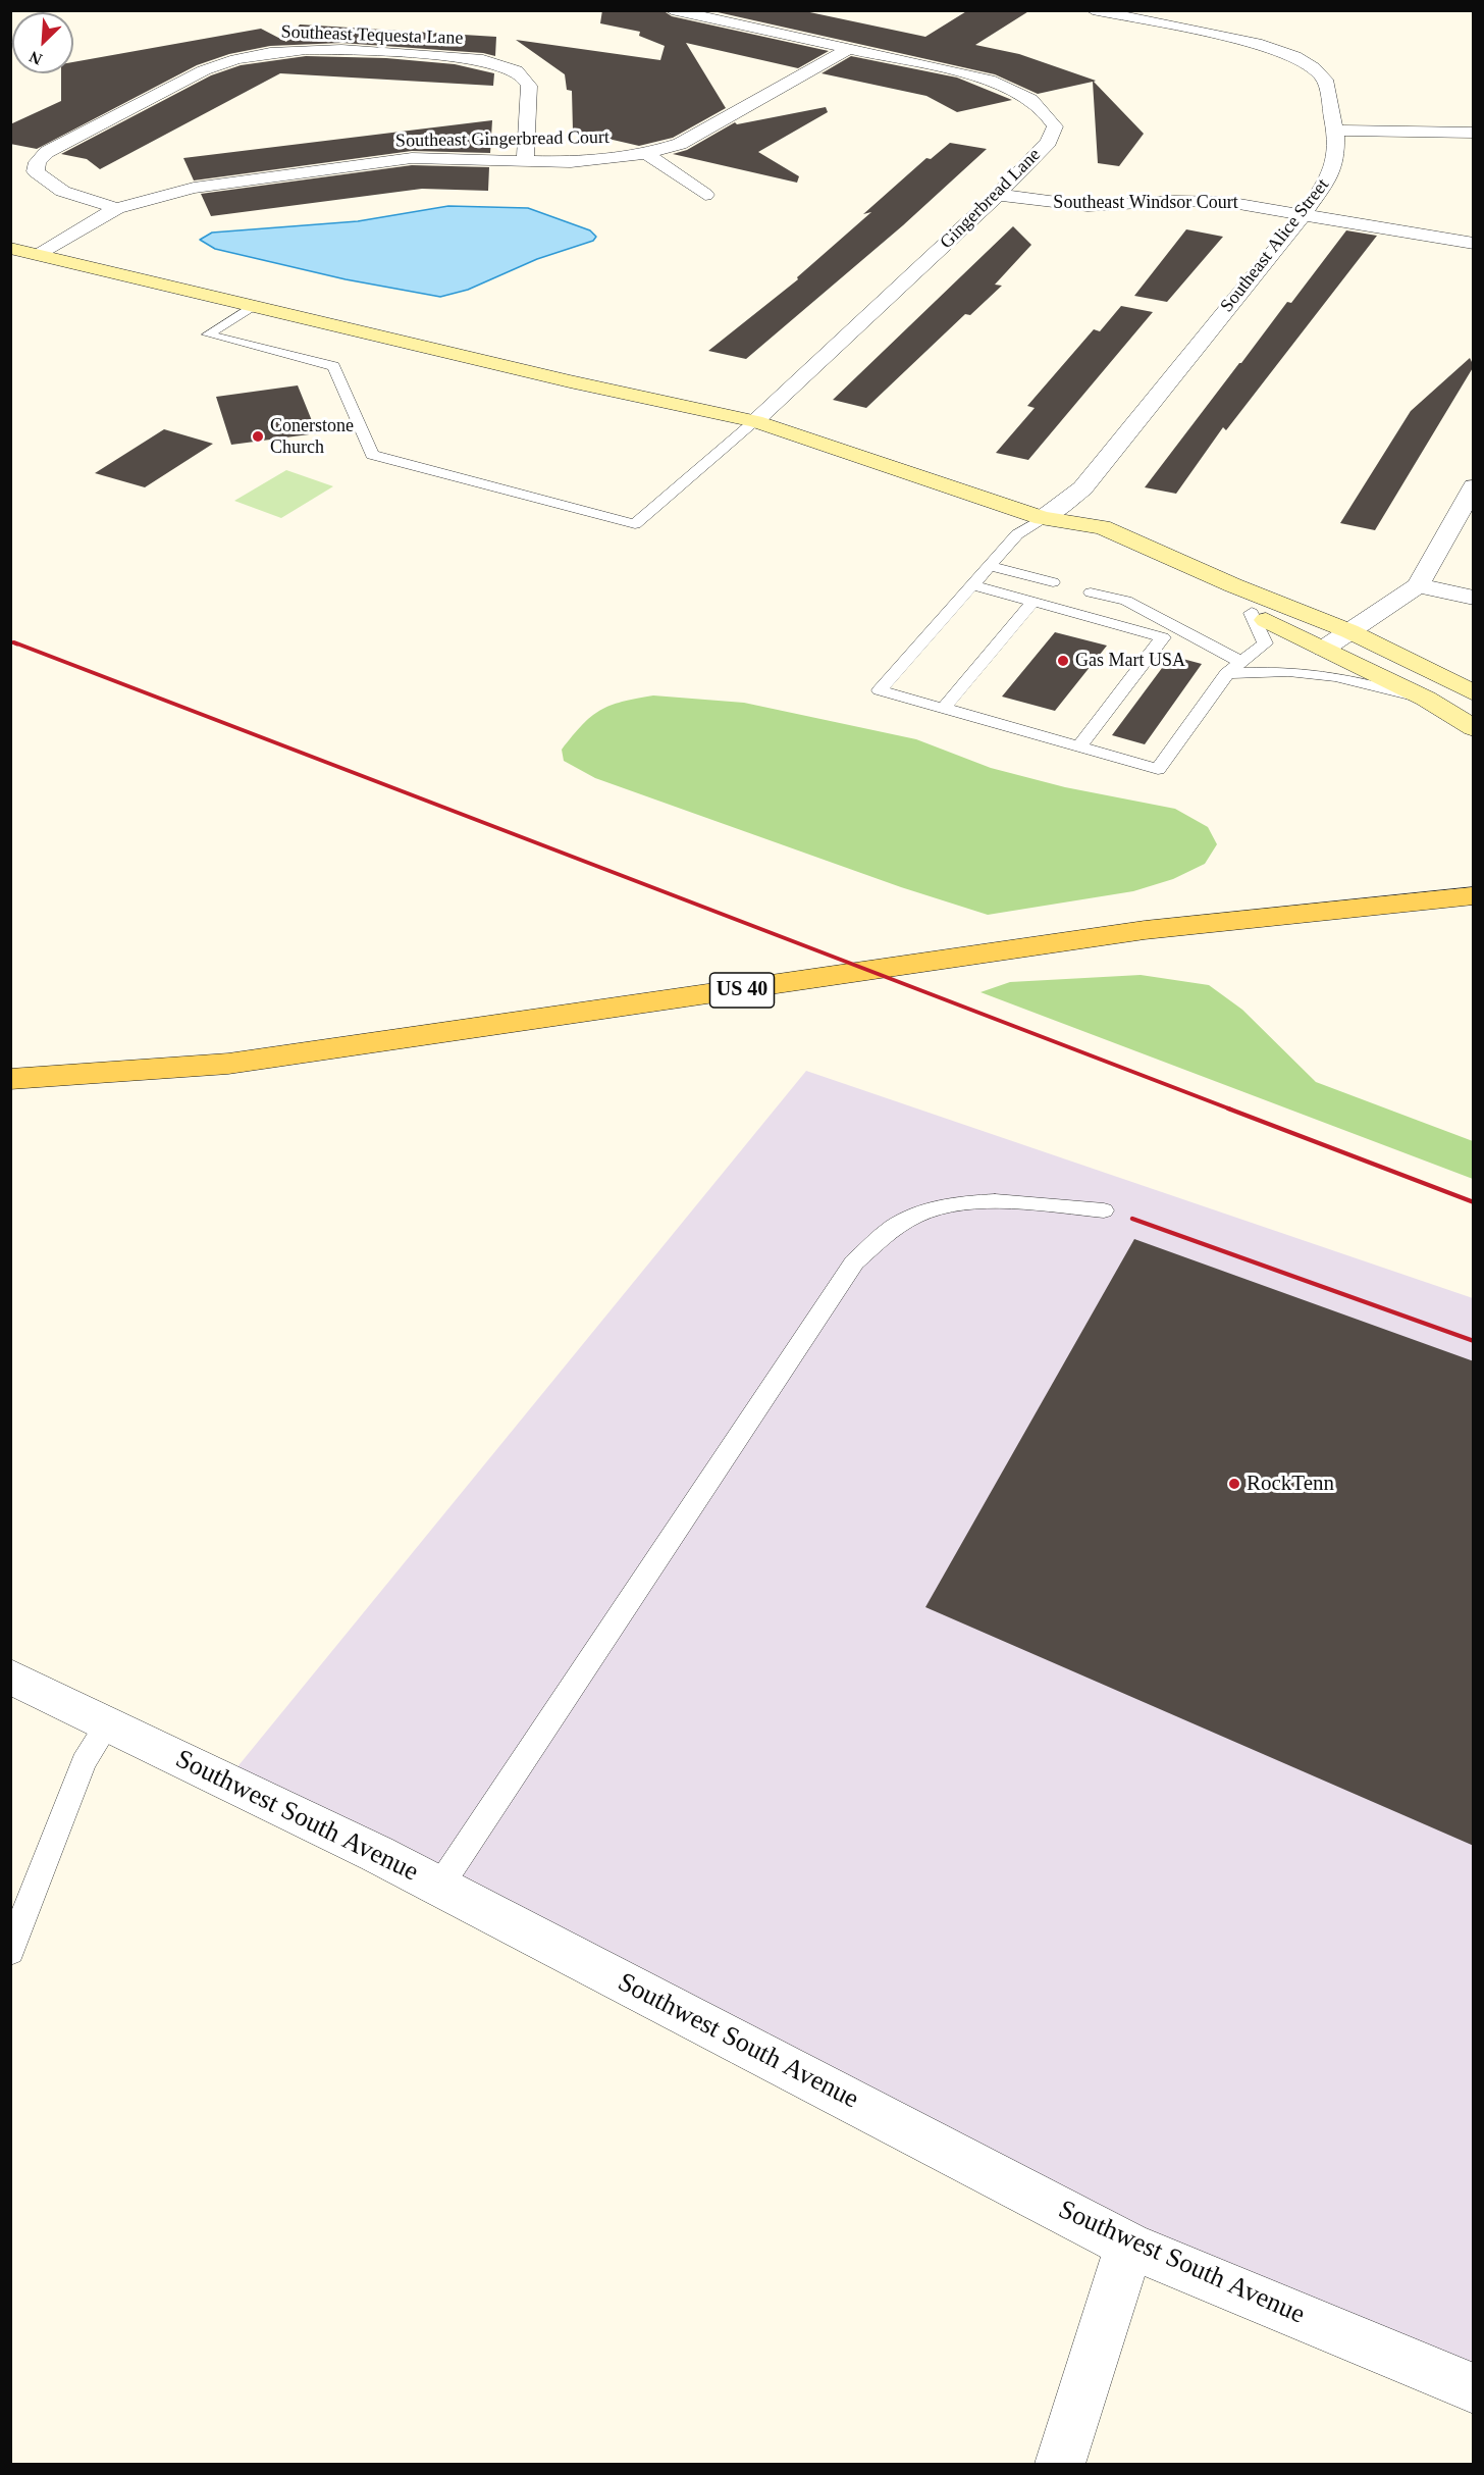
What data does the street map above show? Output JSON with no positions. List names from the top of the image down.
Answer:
{
  "streets": {
    "main road": ["US 40"],
    "street": [
      "Southeast Tequesta Lane",
      "Southeast Gingerbread Court",
      "Gingerbread Lane",
      "Southeast Windsor Court",
      "Southeast Alice Street",
      "Southwest South Avenue"
    ]
  },
  "crossings": [
    ["Southeast Tequesta Lane", "Southeast Gingerbread Court"],
    ["Southeast Gingerbread Court", "Gingerbread Lane"],
    ["Gingerbread Lane", "Southeast Windsor Court"],
    ["Southeast Windsor Court", "Southeast Alice Street"]
  ],
  "places": ["Conerstone Church", "Gas Mart USA", "RockTenn"],
  "north": "bottom left"
}
